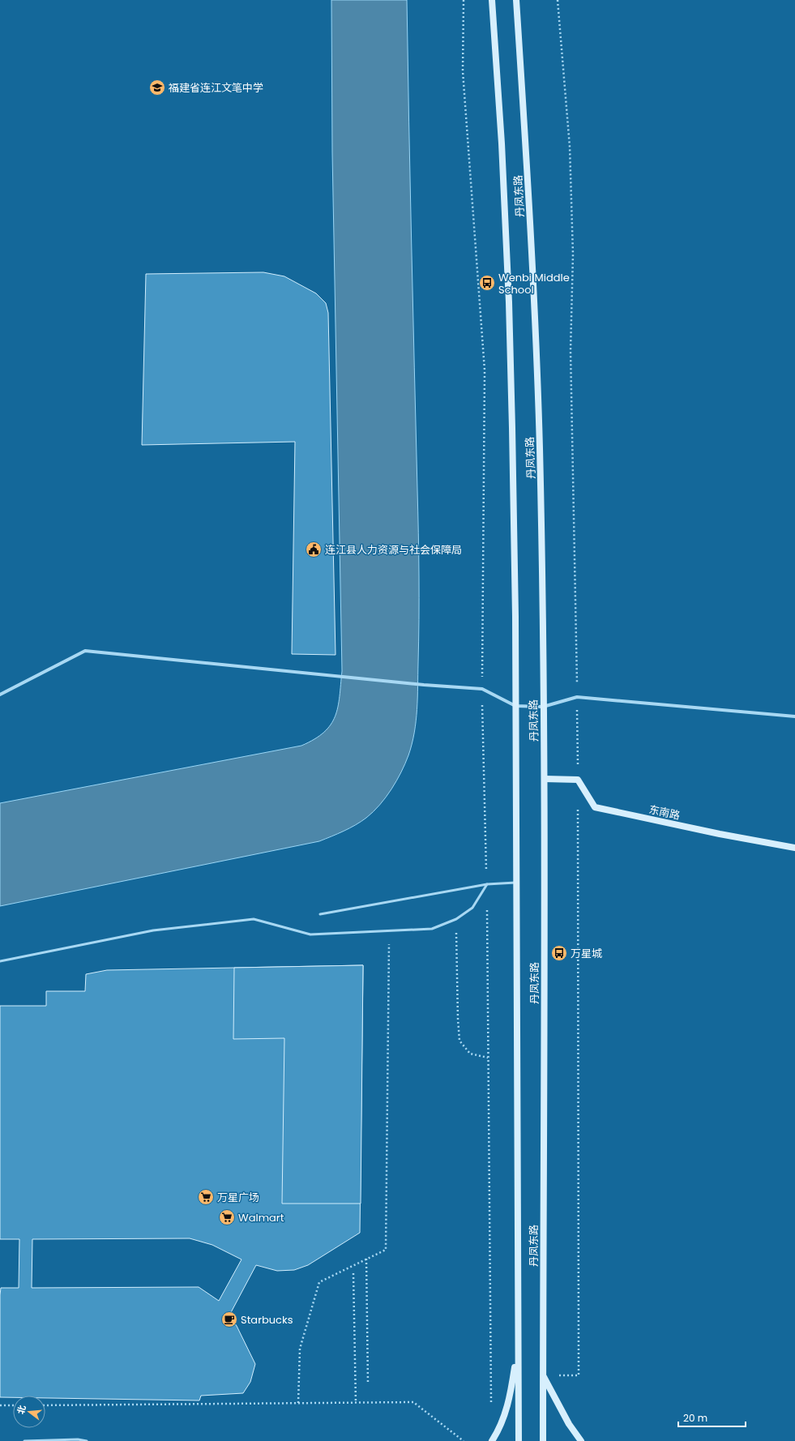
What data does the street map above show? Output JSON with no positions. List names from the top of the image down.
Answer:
{
  "streets": {
    "main road": ["丹凤东路", "东南路"]
  },
  "crossings": [
    ["丹凤东路", "东南路"]
  ],
  "places": {
    "school or university": ["福建省连江文笔中学"],
    "bus stop": ["Wenbi Middle School", "万星城"],
    "public building": ["连江县人力资源与社会保障局"],
    "supermarket": ["万星广场", "Walmart"],
    "cafe": ["Starbucks"]
  },
  "scale_bar": "20 m",
  "north": "left"
}
